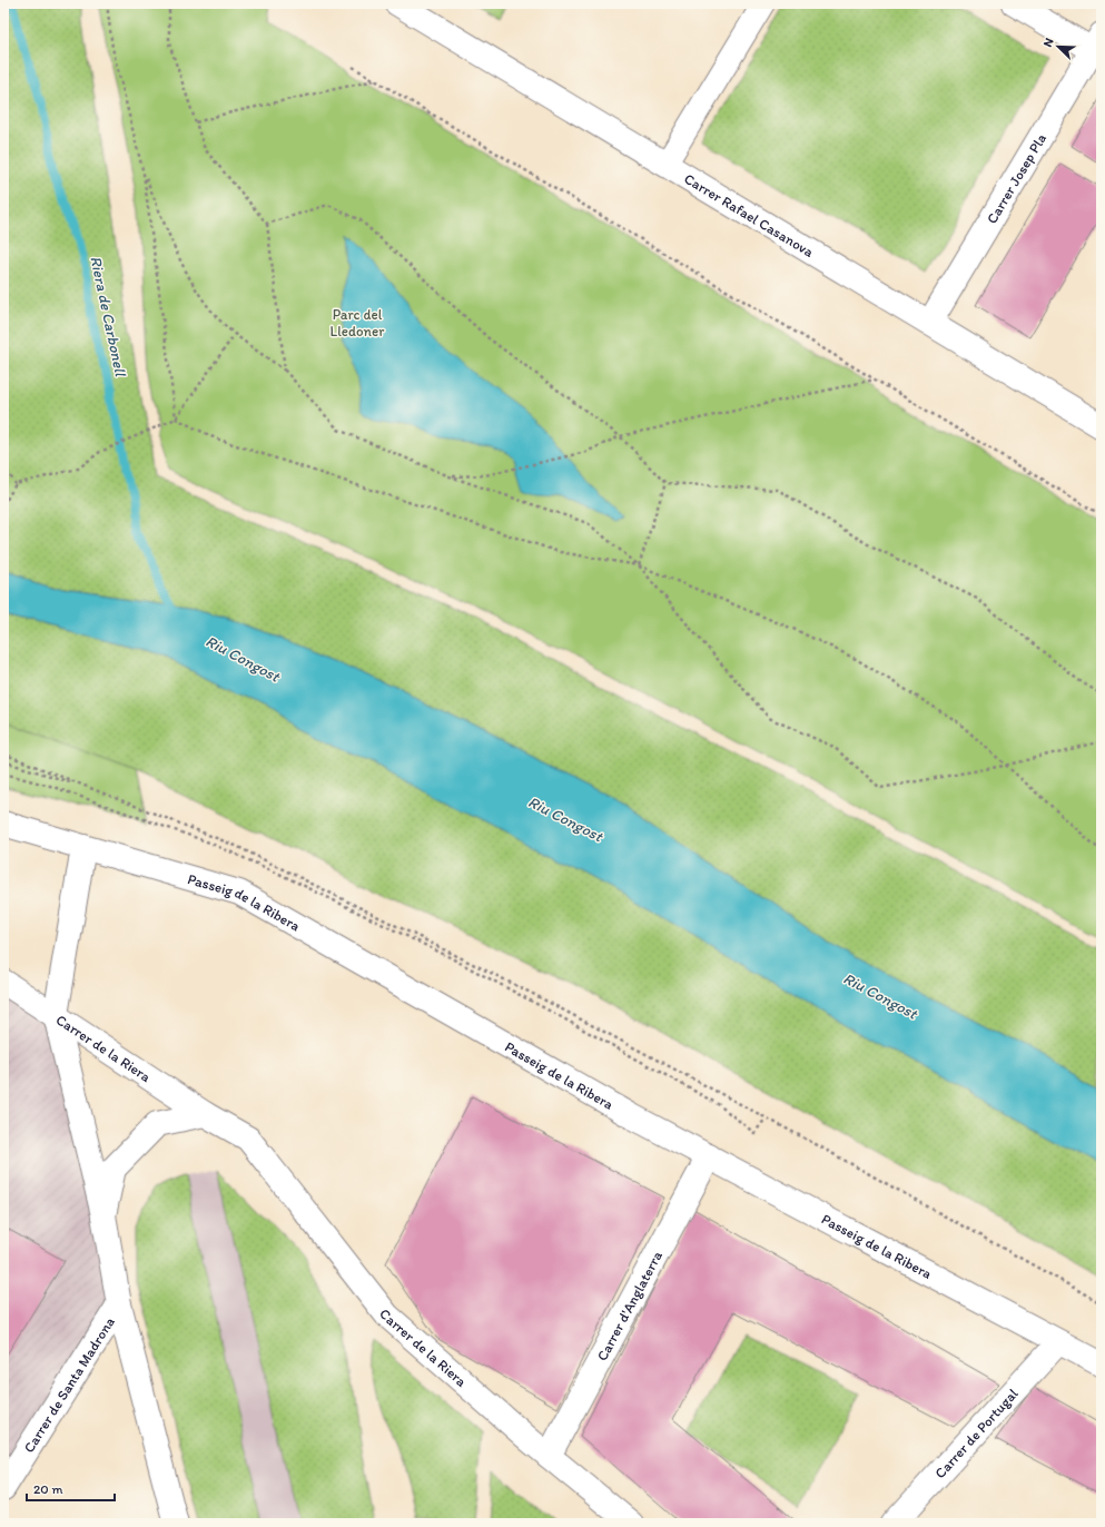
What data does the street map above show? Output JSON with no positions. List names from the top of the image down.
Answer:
{
  "streets": {
    "street": [
      "Carrer Josep Pla",
      "Carrer Rafael Casanova",
      "Passeig de la Ribera",
      "Carrer de la Riera",
      "Carrer d'Anglaterra",
      "Carrer de Santa Madrona",
      "Carrer de Portugal"
    ]
  },
  "crossings": [
    ["Carrer Josep Pla", "Carrer Rafael Casanova"],
    ["Passeig de la Ribera", "Carrer d'Anglaterra"],
    ["Passeig de la Ribera", "Carrer de Portugal"],
    ["Carrer de la Riera", "Carrer d'Anglaterra"]
  ],
  "water": ["Riera de Carbonell", "Riu Congost"],
  "parks": ["Parc del Lledoner"],
  "scale_bar": "20 m",
  "north": "top left"
}
